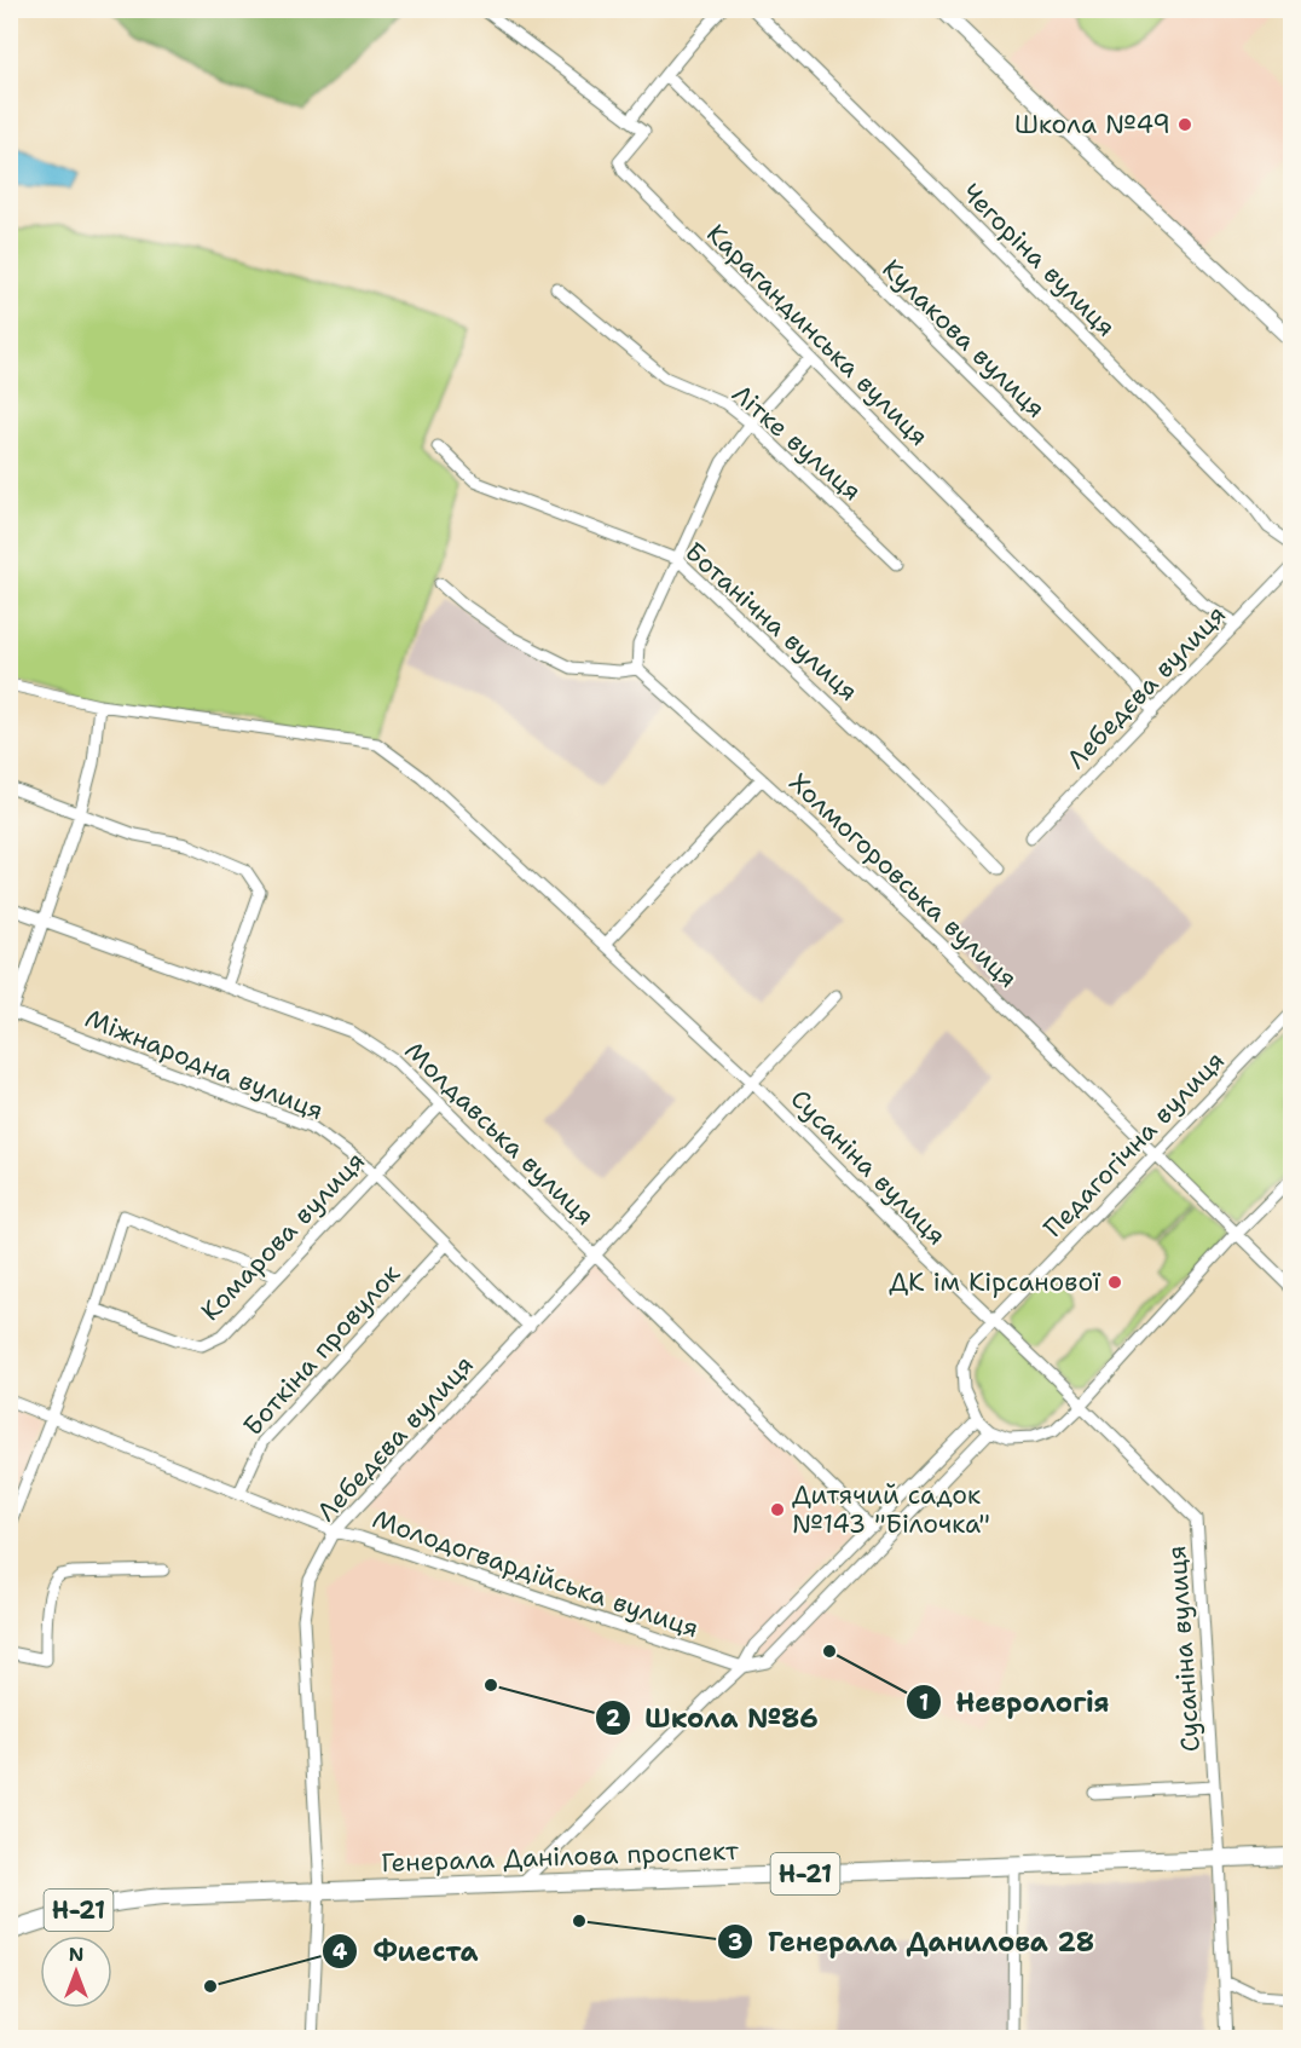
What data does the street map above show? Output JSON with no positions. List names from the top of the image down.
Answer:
{
  "streets": {
    "main road": ["Генерала Данілова проспект", "Н-21"],
    "street": [
      "Чегоріна вулиця",
      "Карагандинська вулиця",
      "Кулакова вулиця",
      "Літке вулиця",
      "Ботанічна вулиця",
      "Лебедєва вулиця",
      "Холмогоровська вулиця",
      "Міжнародна вулиця",
      "Молдавська вулиця",
      "Педагогічна вулиця",
      "Сусаніна вулиця",
      "Комарова вулиця",
      "Боткіна провулок",
      "Молодогвардійська вулиця"
    ]
  },
  "crossings": [
    ["Карагандинська вулиця", "Лебедєва вулиця"],
    ["Кулакова вулиця", "Лебедєва вулиця"],
    ["Лебедєва вулиця", "Міжнародна вулиця"],
    ["Лебедєва вулиця", "Молдавська вулиця"],
    ["Лебедєва вулиця", "Сусаніна вулиця"],
    ["Лебедєва вулиця", "Молодогвардійська вулиця"],
    ["Лебедєва вулиця", "Генерала Данілова проспект"],
    ["Холмогоровська вулиця", "Педагогічна вулиця"],
    ["Міжнародна вулиця", "Комарова вулиця"],
    ["Міжнародна вулиця", "Боткіна провулок"],
    ["Молдавська вулиця", "Комарова вулиця"],
    ["Педагогічна вулиця", "Сусаніна вулиця"],
    ["Педагогічна вулиця", "Молодогвардійська вулиця"],
    ["Сусаніна вулиця", "Генерала Данілова проспект"],
    ["Боткіна провулок", "Молодогвардійська вулиця"]
  ],
  "places": [
    "Школа №49",
    "ДК ім Кірсанової",
    "Дитячий садок №143 \"Білочка\"",
    "Неврологія",
    "Школа №86",
    "Генерала Данилова 28",
    "Фиеста"
  ],
  "north": "top"
}
